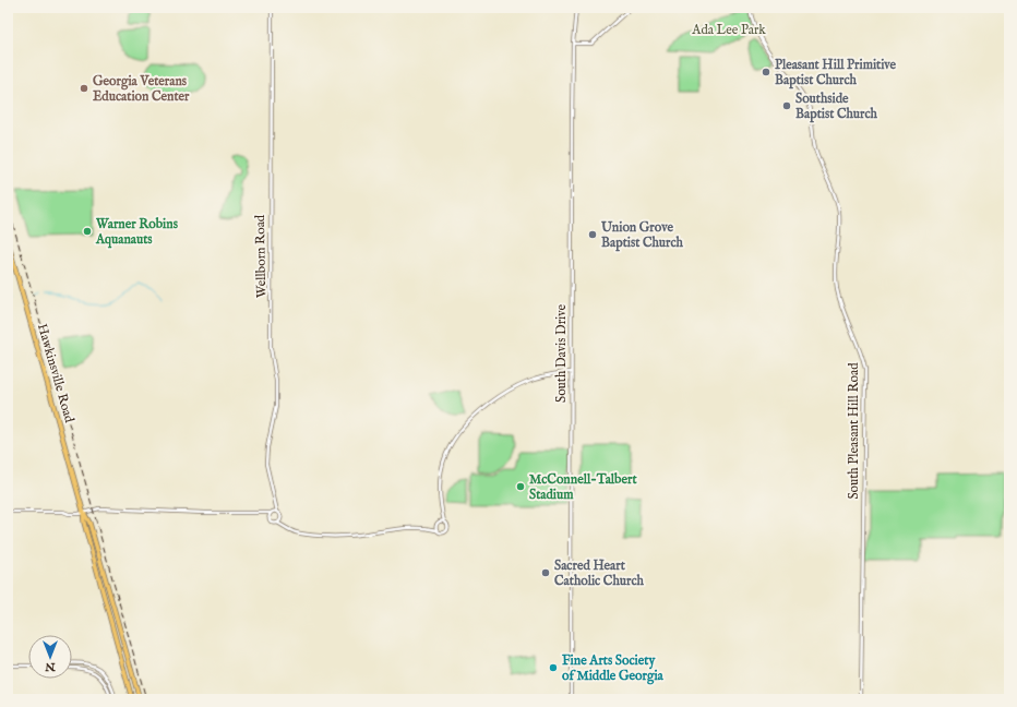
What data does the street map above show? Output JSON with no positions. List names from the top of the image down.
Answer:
{
  "streets": {
    "main road": ["Hawkinsville Road"],
    "street": ["Wellborn Road", "South Davis Drive", "South Pleasant Hill Road"]
  },
  "parks": ["Ada Lee Park"],
  "places": [
    "Pleasant Hill Primitive Baptist Church",
    "Georgia Veterans Education Center",
    "Southside Baptist Church",
    "Warner Robins Aquanauts",
    "Union Grove Baptist Church",
    "McConnell-Talbert Stadium",
    "Sacred Heart Catholic Church",
    "Fine Arts Society of Middle Georgia"
  ],
  "north": "bottom"
}
